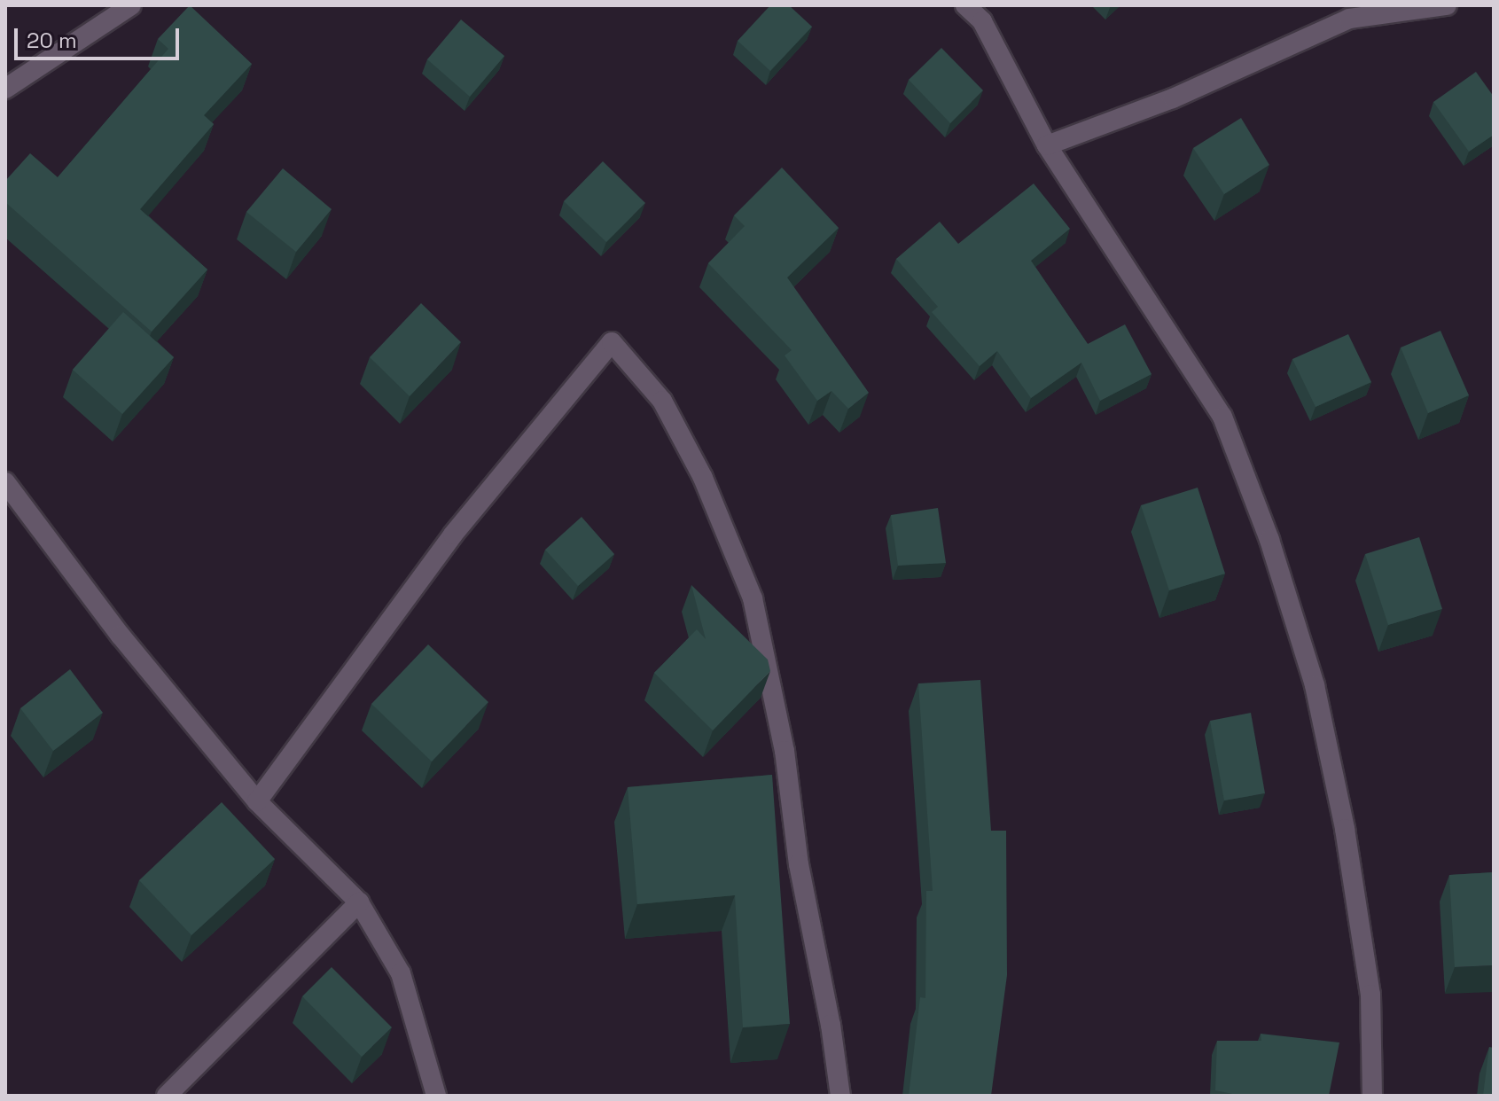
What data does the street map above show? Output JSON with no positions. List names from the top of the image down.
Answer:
{
  "scale_bar": "20 m"
}
